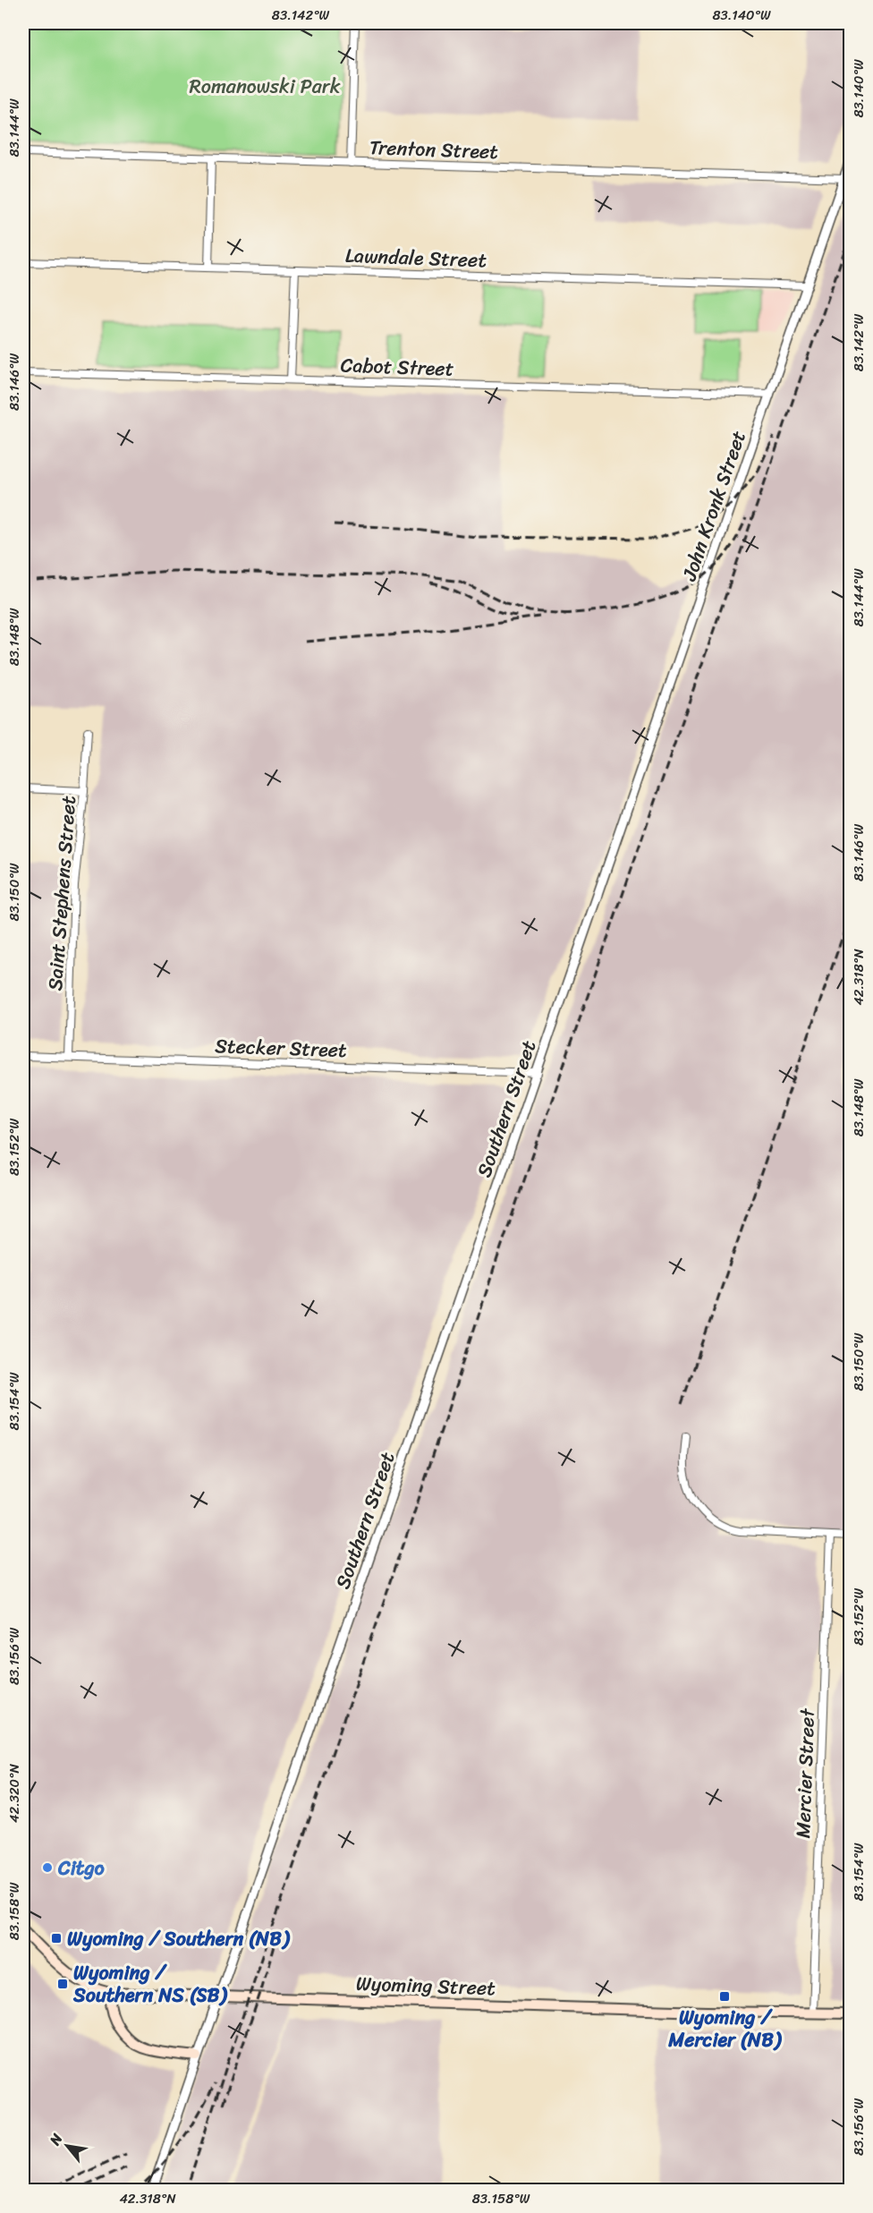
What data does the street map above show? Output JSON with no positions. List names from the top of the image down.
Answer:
{
  "streets": {
    "main road": ["Wyoming Street"],
    "street": [
      "Trenton Street",
      "Lawndale Street",
      "Cabot Street",
      "John Kronk Street",
      "Saint Stephens Street",
      "Stecker Street",
      "Southern Street",
      "Mercier Street"
    ]
  },
  "crossings": [
    ["Trenton Street", "John Kronk Street"],
    ["Lawndale Street", "John Kronk Street"],
    ["Cabot Street", "John Kronk Street"],
    ["John Kronk Street", "Southern Street"],
    ["Saint Stephens Street", "Stecker Street"],
    ["Stecker Street", "Southern Street"],
    ["Mercier Street", "Wyoming Street"]
  ],
  "parks": ["Romanowski Park"],
  "places": {
    "other": ["Citgo"],
    "transit": ["Wyoming / Southern (NB)", "Wyoming / Southern NS (SB)", "Wyoming / Mercier (NB)"]
  },
  "north": "top left",
  "coordinates": [
    "83.142°W",
    "83.140°W",
    "83.144°W",
    "83.146°W",
    "83.148°W",
    "83.150°W",
    "42.318°N",
    "83.152°W",
    "83.154°W",
    "83.156°W",
    "42.320°N",
    "83.158°W"
  ]
}
